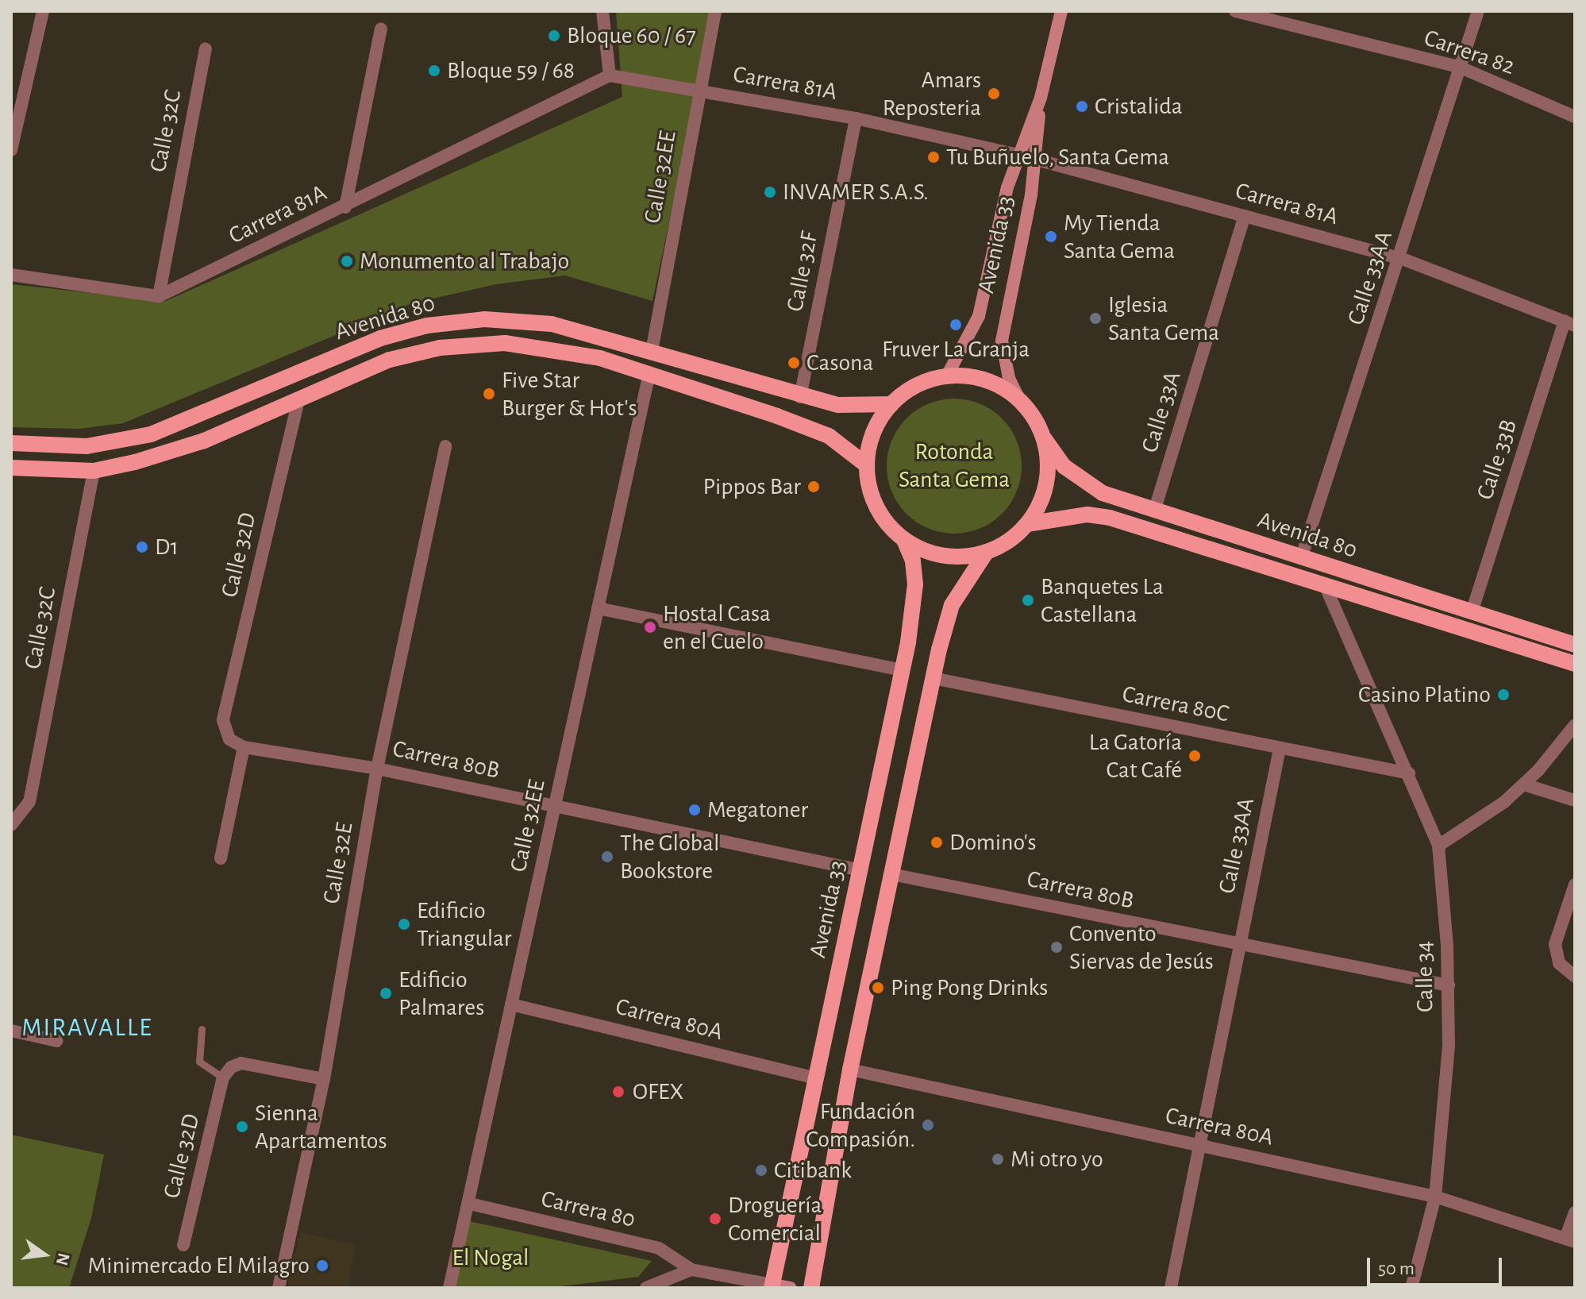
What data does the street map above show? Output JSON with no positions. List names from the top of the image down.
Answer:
{
  "streets": {
    "main road": ["Avenida 33", "Avenida 80"],
    "street": [
      "Carrera 82",
      "Carrera 81A",
      "Calle 32C",
      "Calle 32EE",
      "Calle 32F",
      "Calle 33AA",
      "Calle 33A",
      "Calle 33B",
      "Calle 32D",
      "Carrera 80C",
      "Carrera 80B",
      "Calle 32E",
      "Calle 34",
      "Carrera 80A",
      "Carrera 80"
    ]
  },
  "crossings": [
    ["Carrera 82", "Calle 33AA"],
    ["Carrera 81A", "Calle 32C"],
    ["Carrera 81A", "Calle 32EE"],
    ["Carrera 81A", "Avenida 33"],
    ["Carrera 81A", "Calle 32F"],
    ["Carrera 81A", "Calle 33AA"],
    ["Carrera 81A", "Calle 33A"],
    ["Carrera 81A", "Calle 33B"],
    ["Calle 32C", "Avenida 80"],
    ["Calle 32EE", "Avenida 80"],
    ["Calle 32EE", "Carrera 80B"],
    ["Calle 32EE", "Carrera 80A"],
    ["Calle 32EE", "Carrera 80"],
    ["Avenida 33", "Avenida 80"],
    ["Avenida 33", "Carrera 80B"],
    ["Avenida 33", "Carrera 80A"],
    ["Avenida 33", "Carrera 80"],
    ["Calle 32F", "Avenida 80"],
    ["Calle 33AA", "Avenida 80"],
    ["Calle 33AA", "Carrera 80C"],
    ["Calle 33AA", "Carrera 80B"],
    ["Calle 33AA", "Carrera 80A"],
    ["Avenida 80", "Calle 33A"],
    ["Avenida 80", "Calle 33B"],
    ["Avenida 80", "Calle 32D"],
    ["Calle 32D", "Carrera 80B"],
    ["Carrera 80B", "Calle 32E"],
    ["Carrera 80B", "Calle 34"],
    ["Calle 34", "Carrera 80A"]
  ],
  "districts": ["MIRAVALLE"],
  "parks": ["Rotonda Santa Gema", "El Nogal"],
  "places": [
    "Bloque 60 / 67",
    "Bloque 59 / 68",
    "Amars Reposteria",
    "Cristalida",
    "Tu Buñuelo, Santa Gema",
    "INVAMER S.A.S.",
    "My Tienda Santa Gema",
    "Monumento al Trabajo",
    "Iglesia Santa Gema",
    "Fruver La Granja",
    "Casona",
    "Five Star Burger & Hot's",
    "Pippos Bar",
    "D1",
    "Banquetes La Castellana",
    "Hostal Casa en el Cuelo",
    "Casino Platino",
    "La Gatoría Cat Café",
    "Megatoner",
    "Domino's",
    "The Global Bookstore",
    "Edificio Triangular",
    "Convento Siervas de Jesús",
    "Ping Pong Drinks",
    "Edificio Palmares",
    "OFEX",
    "Fundación Compasión.",
    "Sienna Apartamentos",
    "Mi otro yo",
    "Citibank",
    "Droguería Comercial",
    "Minimercado El Milagro"
  ],
  "scale_bar": "50 m",
  "north": "right"
}
